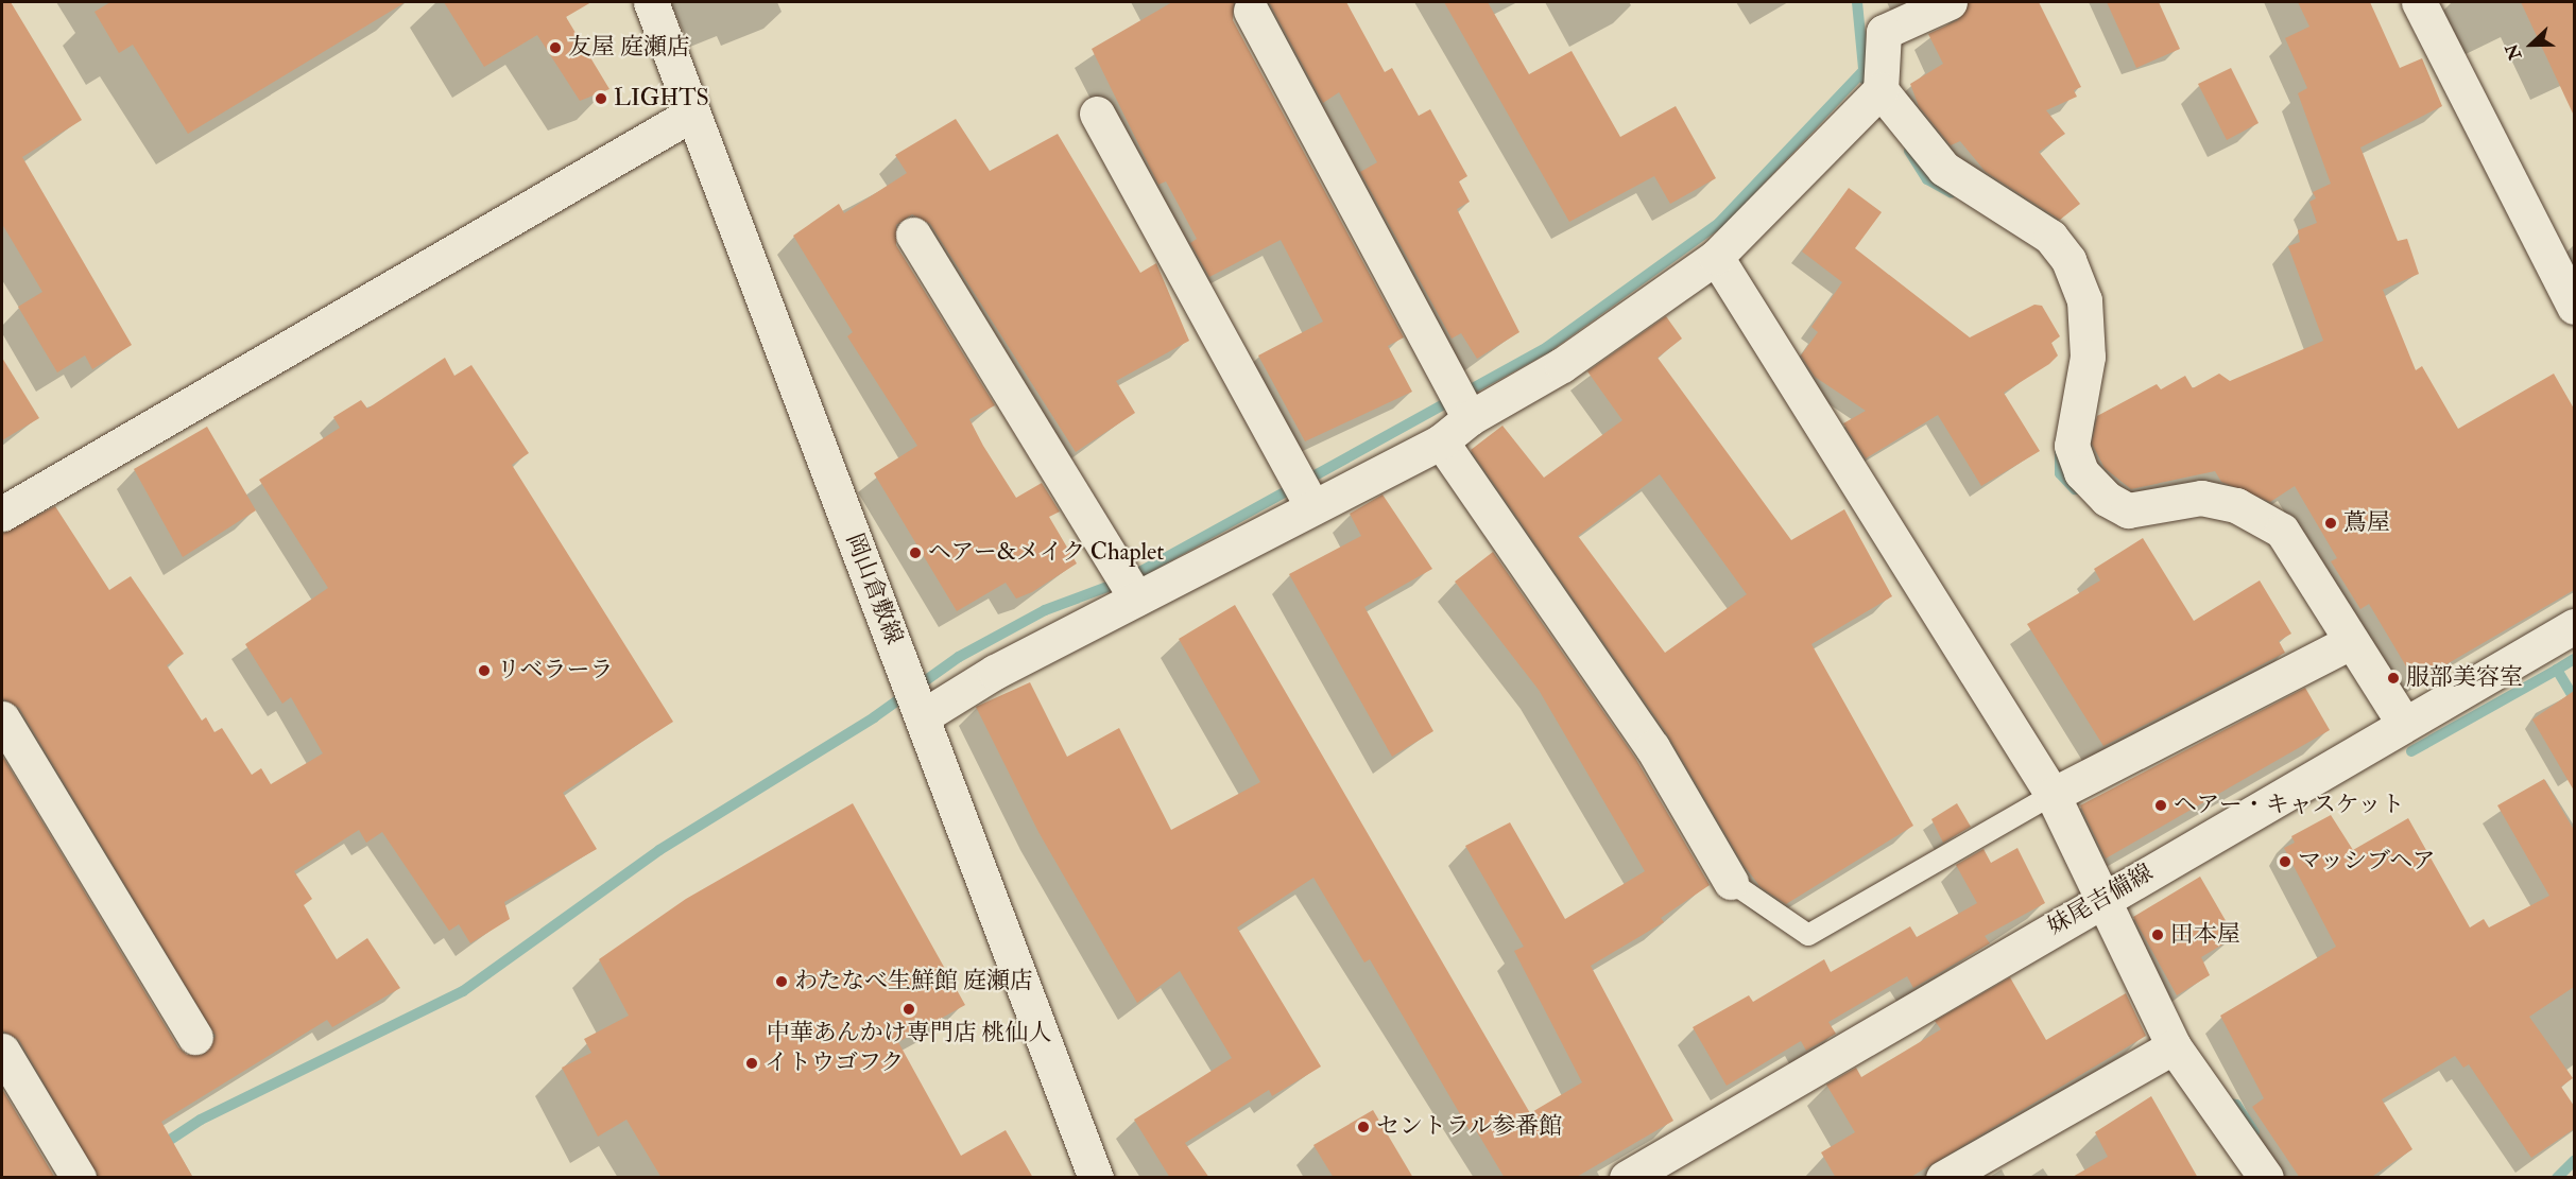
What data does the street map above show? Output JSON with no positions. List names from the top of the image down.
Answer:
{
  "streets": {
    "street": ["岡山倉敷線", "妹尾吉備線"]
  },
  "places": [
    "友屋 庭瀬店",
    "LIGHTS",
    "蔦屋",
    "ヘアー&メイク Chaplet",
    "リベラーラ",
    "服部美容室",
    "ヘアー・キャスケット",
    "マッシブヘア",
    "田本屋",
    "わたなべ生鮮館 庭瀬店",
    "中華あんかけ専門店 桃仙人",
    "イトウゴフク",
    "セントラル参番館"
  ],
  "north": "left"
}
